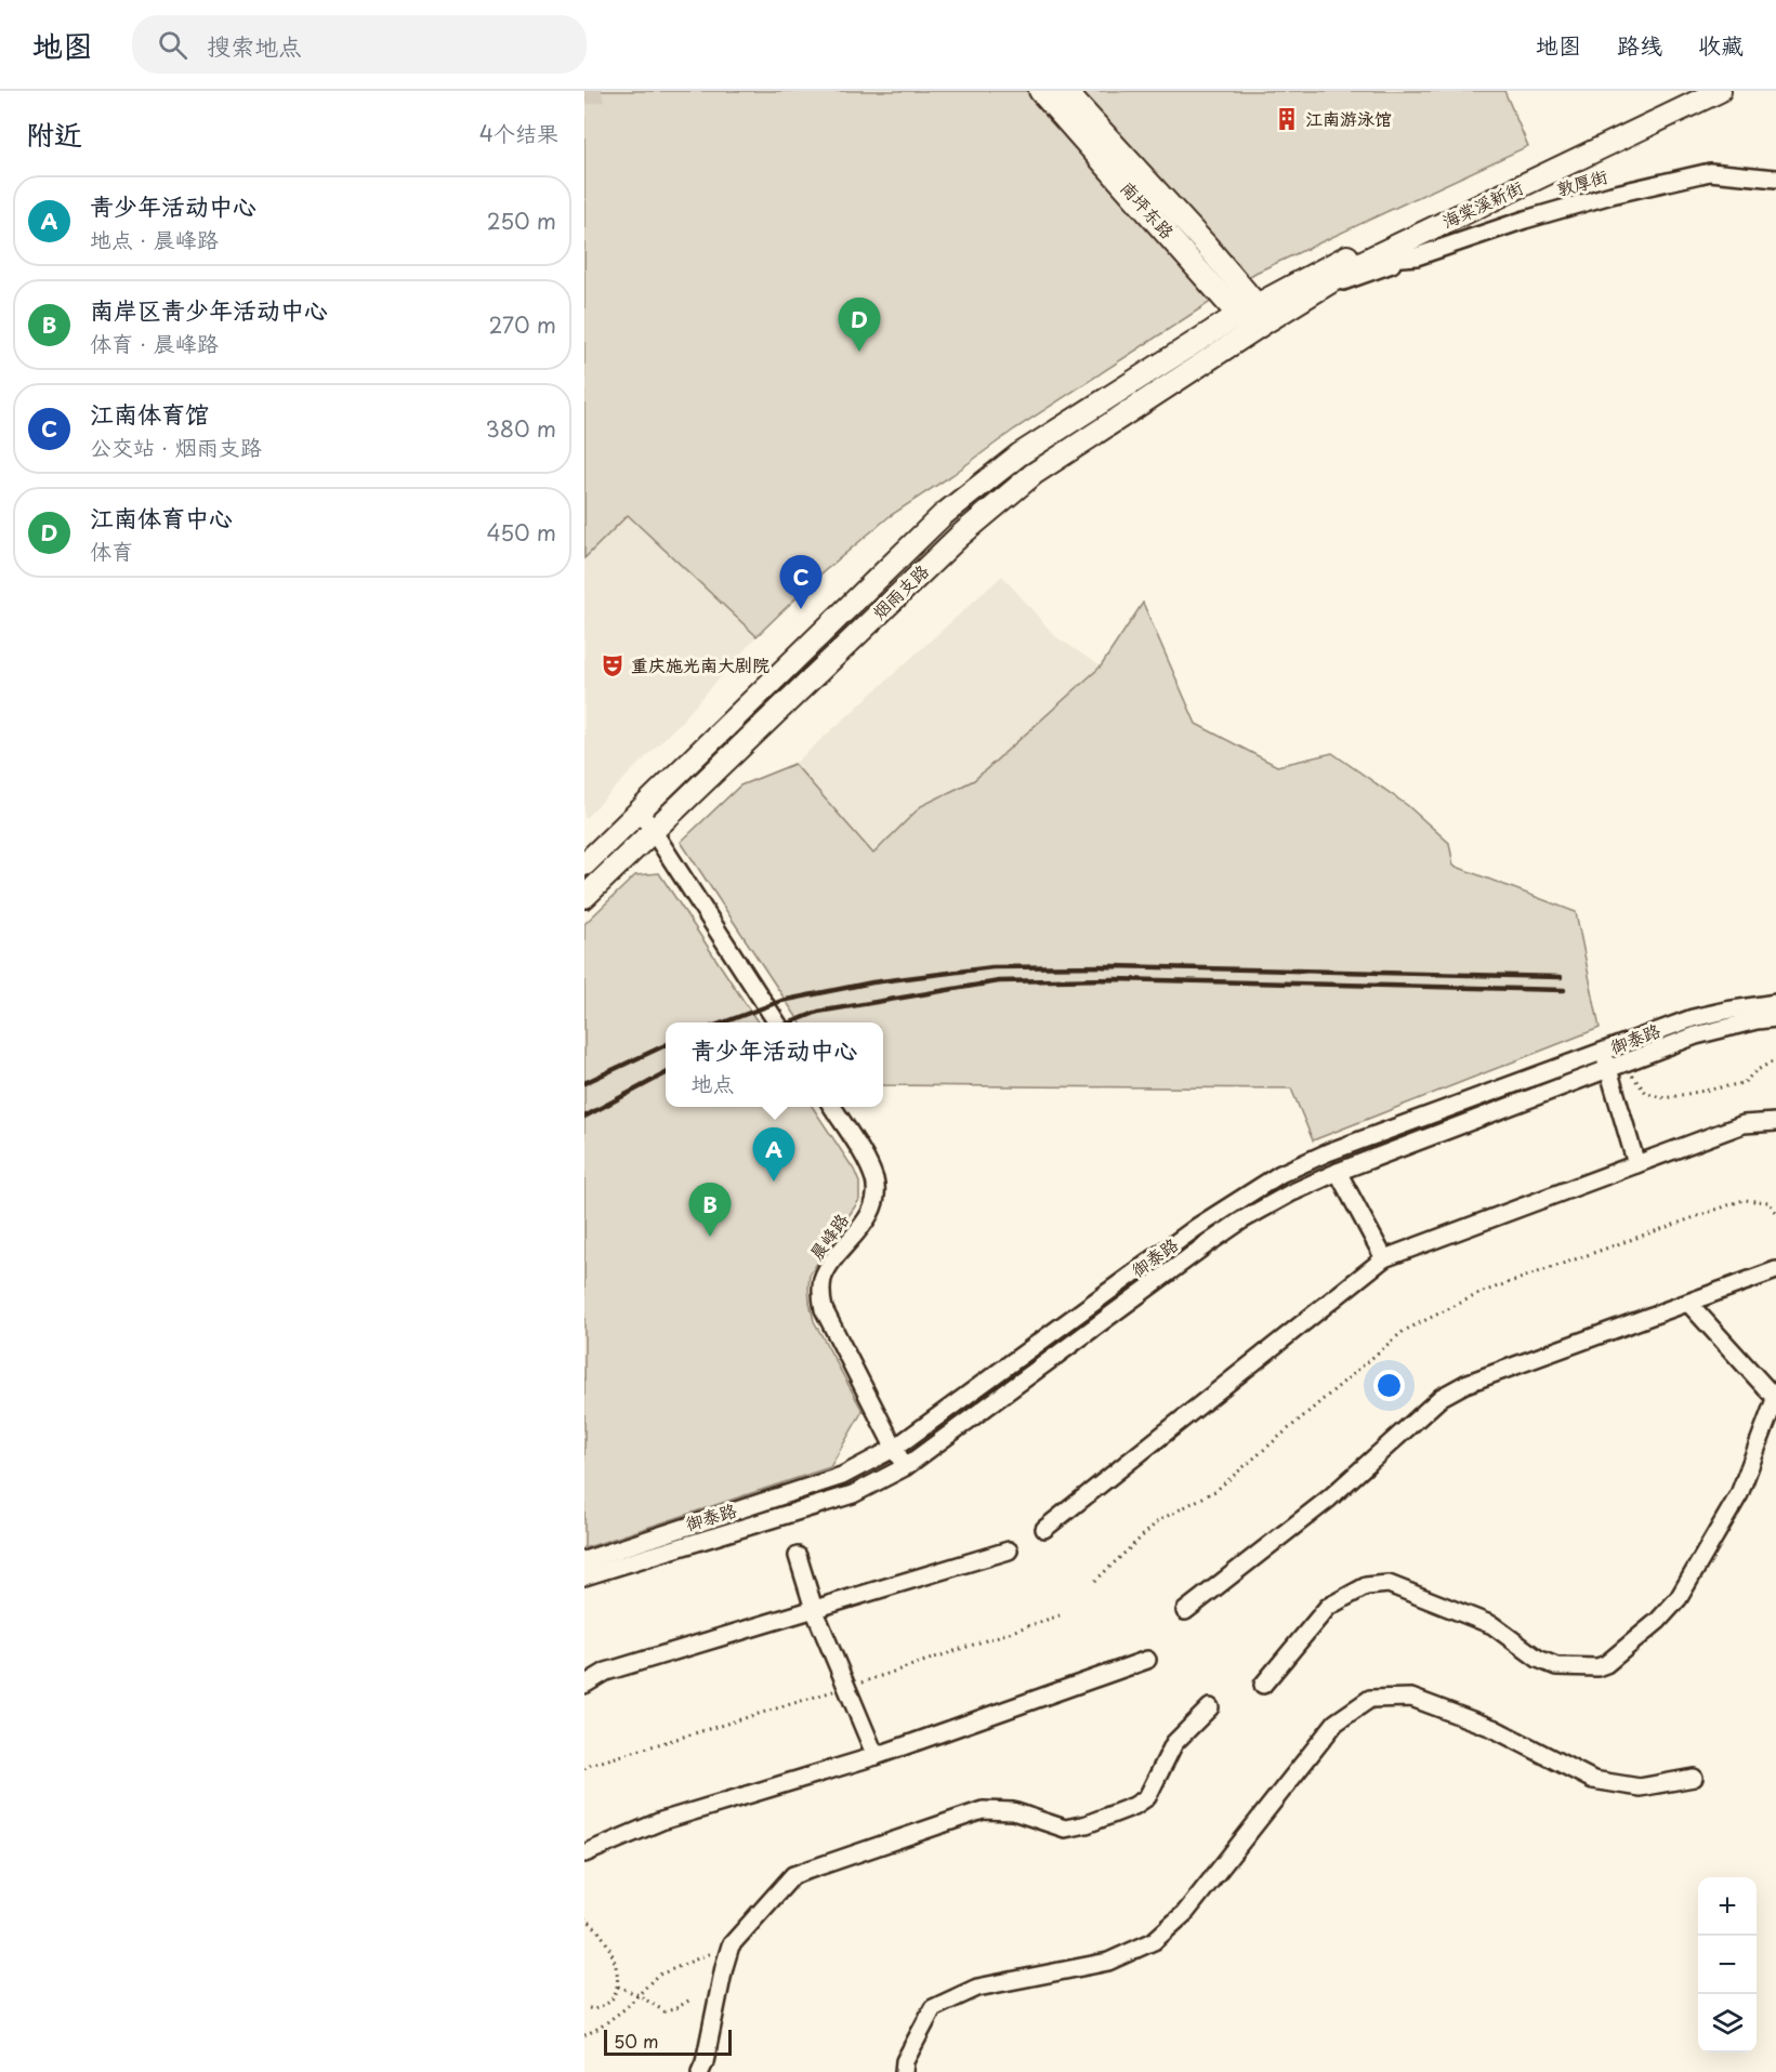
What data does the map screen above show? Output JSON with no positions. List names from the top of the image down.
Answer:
{
  "streets": {
    "main road": ["海棠溪新街", "南坪东路", "烟雨支路"],
    "street": ["敦厚街", "御泰路", "晨峰路"]
  },
  "crossings": [
    ["敦厚街", "海棠溪新街"],
    ["海棠溪新街", "南坪东路"],
    ["海棠溪新街", "烟雨支路"],
    ["南坪东路", "烟雨支路"],
    ["御泰路", "晨峰路"]
  ],
  "places": {
    "building": ["江南游泳馆"],
    "theatre": ["重庆施光南大剧院"]
  },
  "scale_bar": "50 m",
  "page": {
    "header": "地图",
    "search": "搜索地点",
    "nav": ["地图", "路线", "收藏"],
    "heading": ["附近", "4个结果"],
    "list": [
      {
        "mark": "A",
        "name": "青少年活动中心",
        "note": "地点 · 晨峰路",
        "value": "250 m"
      },
      {
        "mark": "B",
        "name": "南岸区青少年活动中心",
        "note": "体育 · 晨峰路",
        "value": "270 m"
      },
      {
        "mark": "C",
        "name": "江南体育馆",
        "note": "公交站 · 烟雨支路",
        "value": "380 m"
      },
      {
        "mark": "D",
        "name": "江南体育中心",
        "note": "体育",
        "value": "450 m"
      }
    ],
    "pins": [
      "D",
      "C",
      "A",
      "B"
    ],
    "popup": ["青少年活动中心", "地点"],
    "map_buttons": ["+", "−"],
    "scale": "50 m"
  }
}
